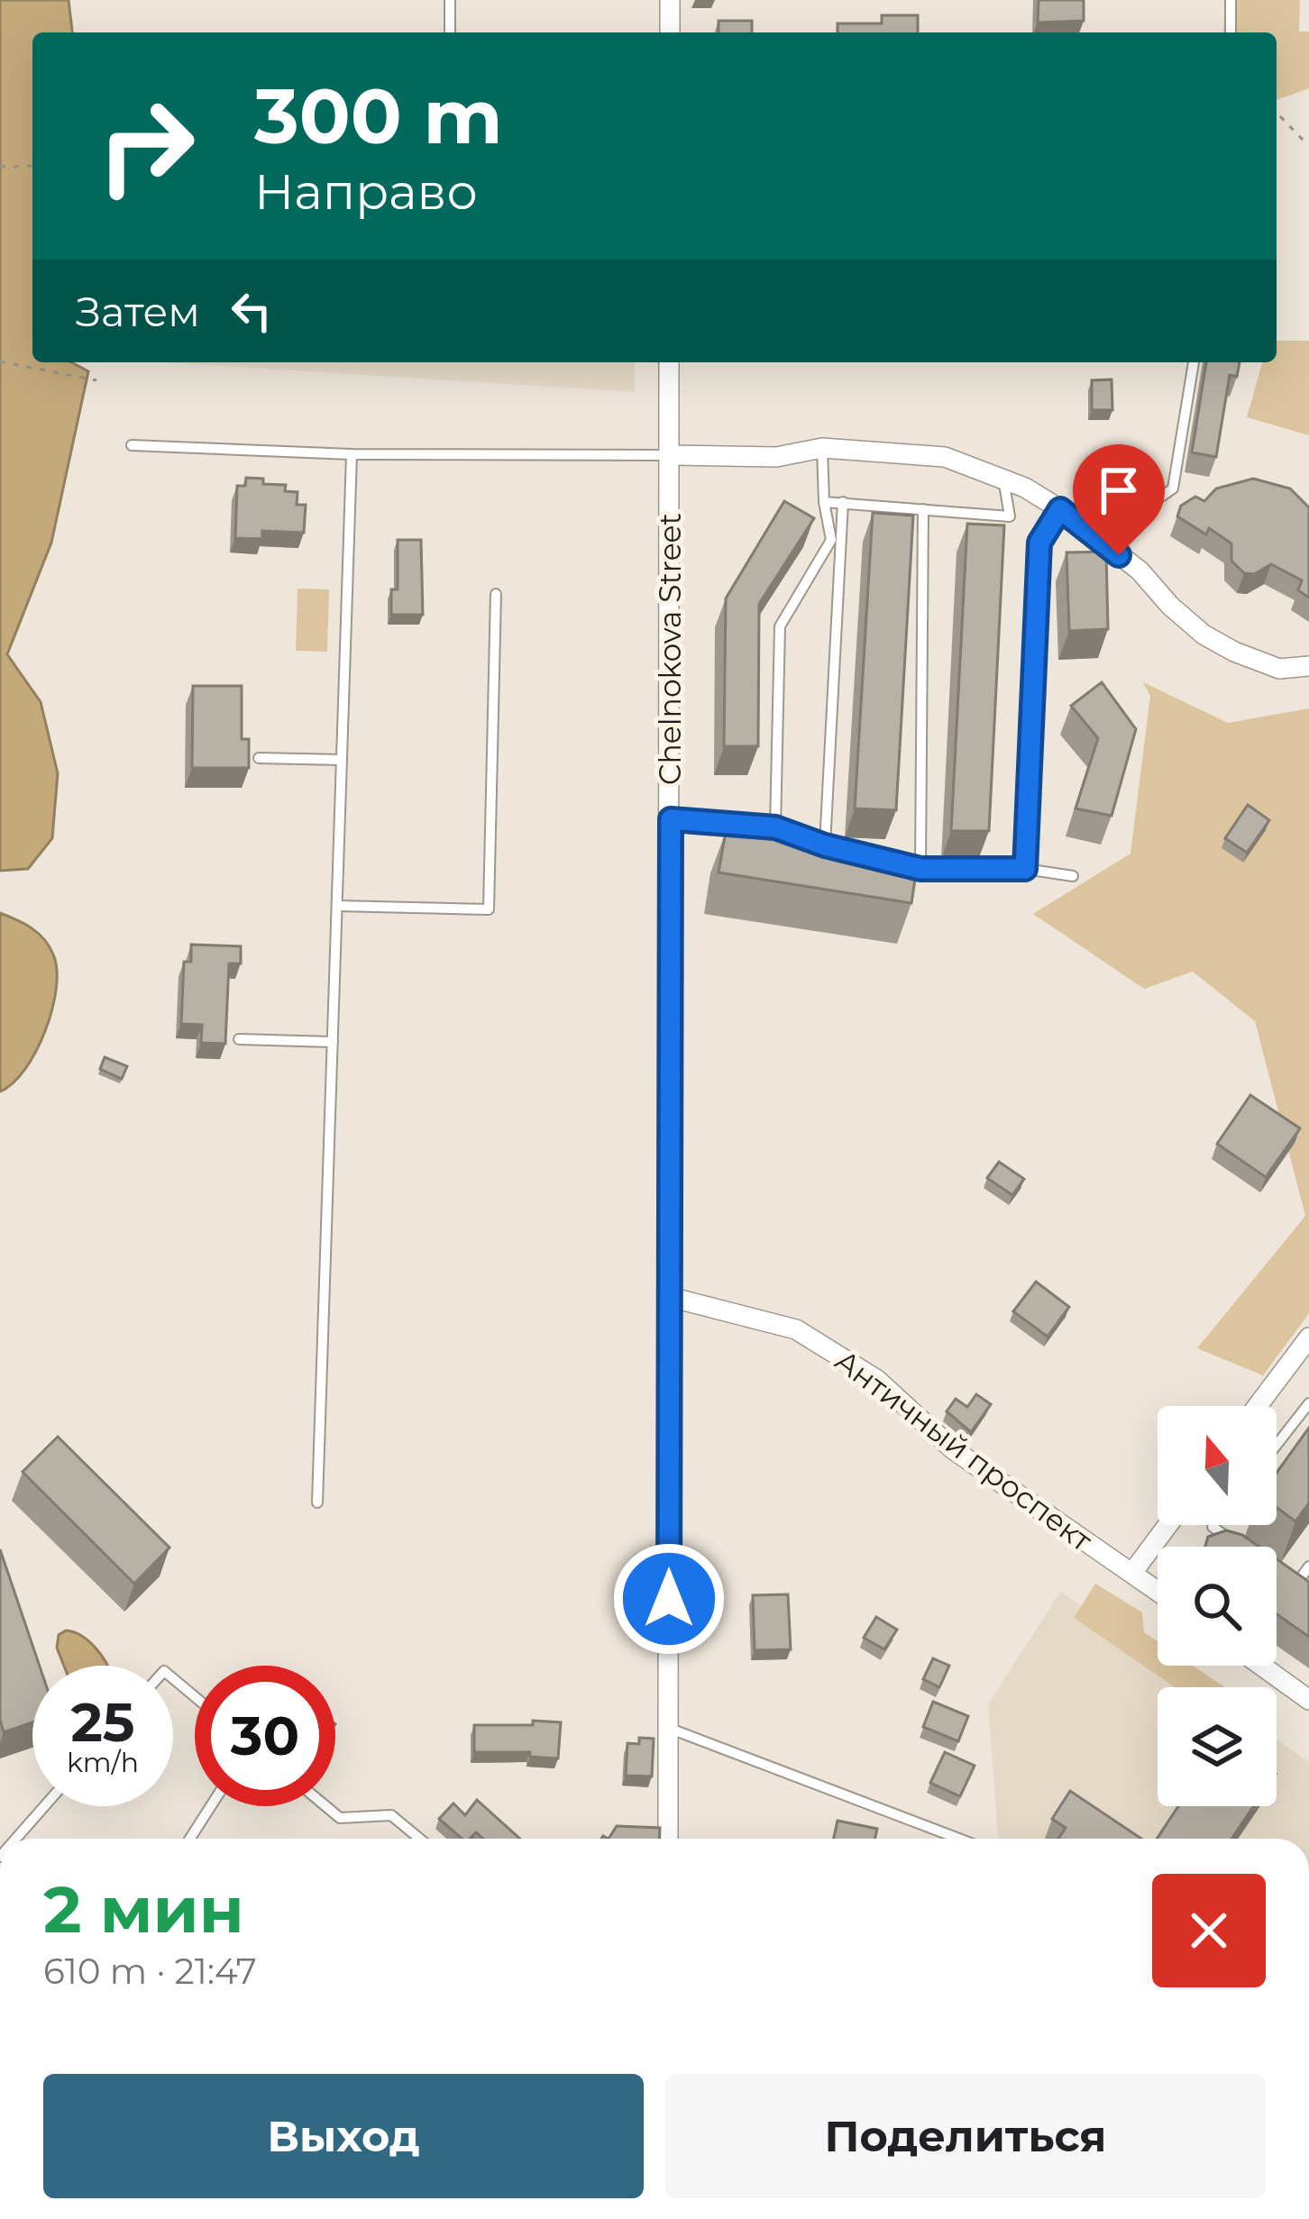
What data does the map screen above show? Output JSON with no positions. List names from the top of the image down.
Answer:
{
  "streets": {
    "street": ["Chelnokova Street", "Античный проспект"]
  },
  "crossings": [
    ["Chelnokova Street", "Античный проспект"]
  ],
  "north": "top",
  "page": {
    "turn": ["300 m", "Направо"],
    "then": "Затем",
    "speed": "25 km/h",
    "limit": "30",
    "heading": ["2 мин", "610 m · 21:47"],
    "buttons": ["Выход", "Поделиться"]
  }
}
